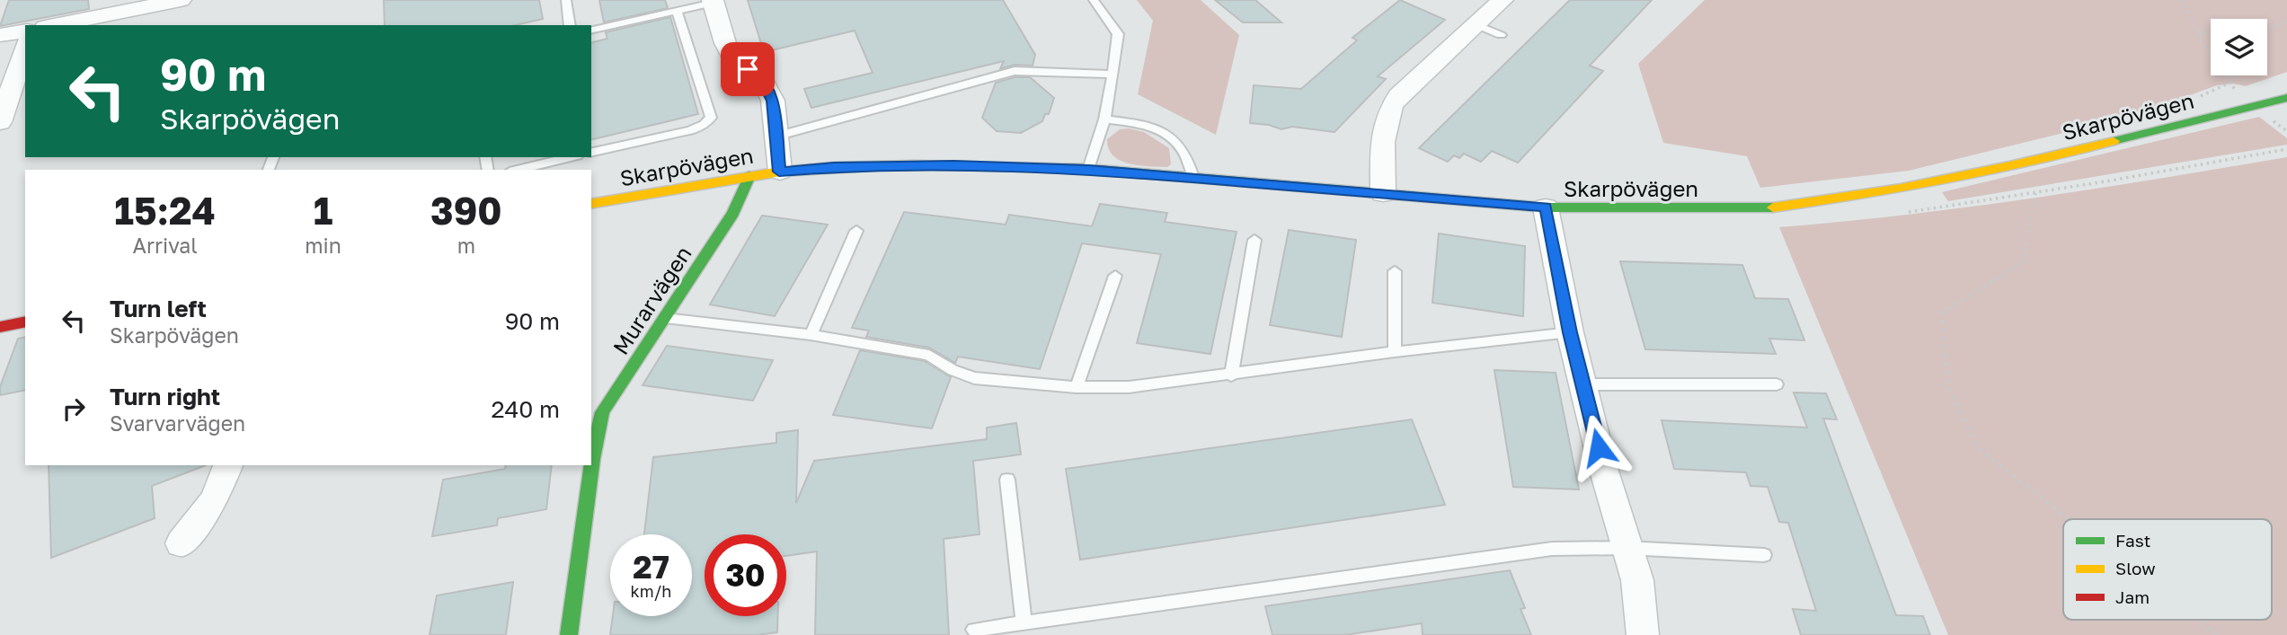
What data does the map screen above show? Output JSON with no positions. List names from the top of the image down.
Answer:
{
  "streets": {
    "street": ["Skarpövägen", "Murarvägen"]
  },
  "crossings": [
    ["Skarpövägen", "Murarvägen"]
  ],
  "legend": ["Fast", "Slow", "Jam"],
  "page": {
    "turn": ["90 m", "Skarpövägen"],
    "eta": [
      "15:24",
      "Arrival",
      "1",
      "min",
      "390",
      "m"
    ],
    "list": [
      {
        "name": "Turn left",
        "note": "Skarpövägen",
        "value": "90 m"
      },
      {
        "name": "Turn right",
        "note": "Svarvarvägen",
        "value": "240 m"
      }
    ],
    "speed": "27 km/h",
    "limit": "30"
  }
}
